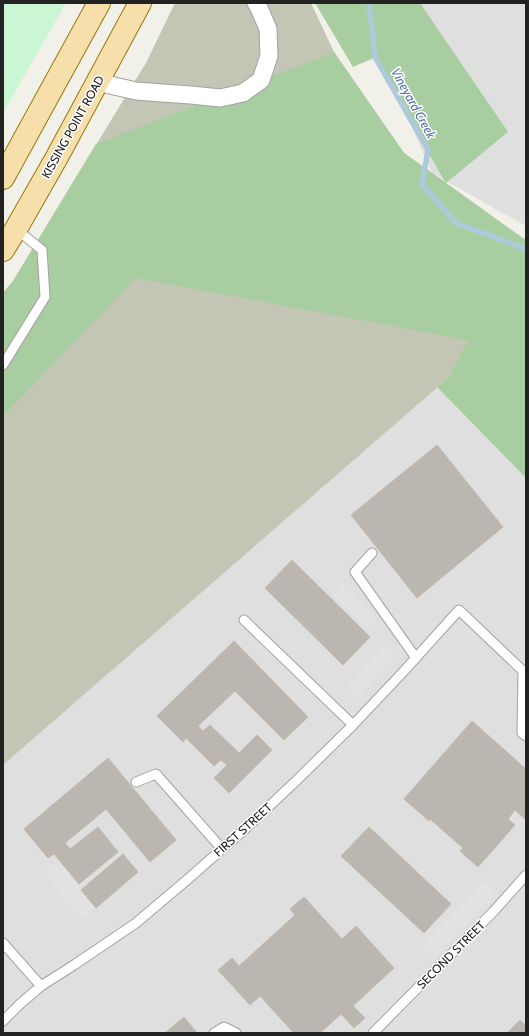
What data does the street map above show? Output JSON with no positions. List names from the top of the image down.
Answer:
{
  "streets": {
    "main road": ["KISSING POINT ROAD"],
    "lane": ["FIRST STREET", "SECOND STREET"]
  },
  "water": ["Vineyard Creek"]
}
